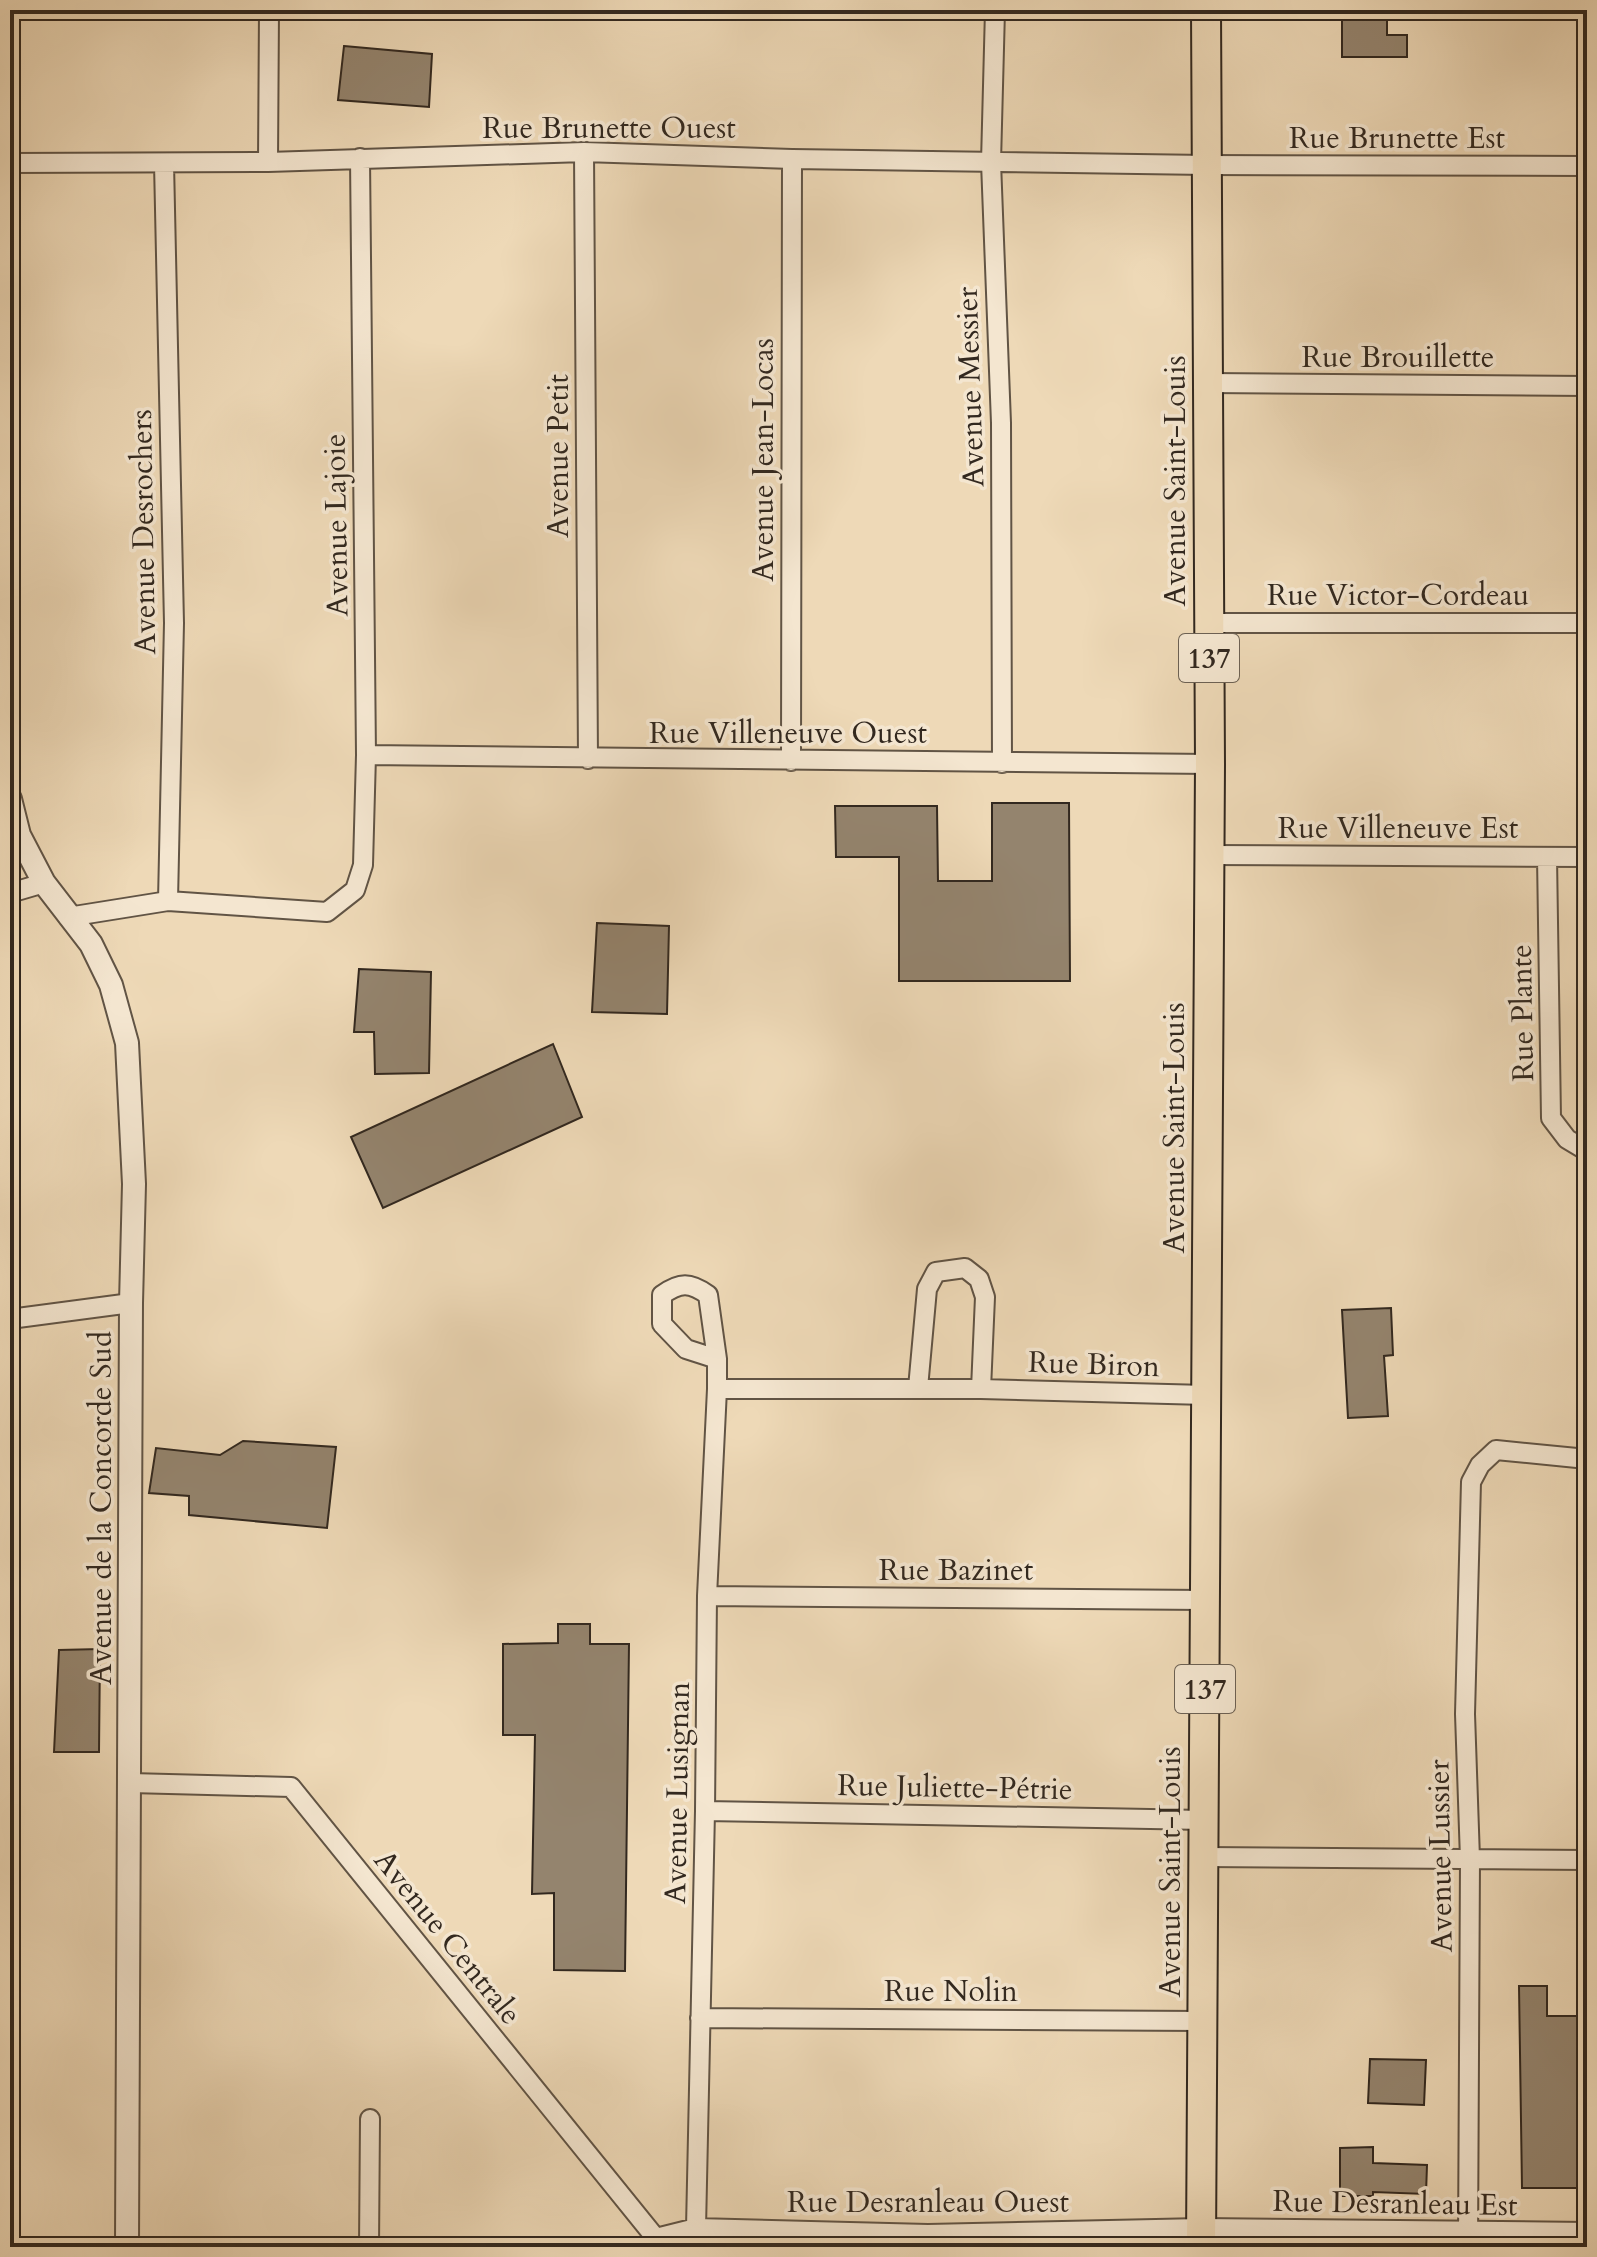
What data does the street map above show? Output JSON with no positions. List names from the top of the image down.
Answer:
{
  "streets": {
    "main road": ["Avenue Saint-Louis", "137"],
    "street": [
      "Rue Brunette Ouest",
      "Rue Brunette Est",
      "Rue Brouillette",
      "Avenue Messier",
      "Avenue Petit",
      "Avenue Jean-Locas",
      "Avenue Lajoie",
      "Avenue Desrochers",
      "Rue Victor-Cordeau",
      "Rue Villeneuve Ouest",
      "Rue Villeneuve Est",
      "Rue Plante",
      "Rue Biron",
      "Avenue de la Concorde Sud",
      "Rue Bazinet",
      "Rue Juliette-Pétrie",
      "Avenue Lusignan",
      "Avenue Lussier",
      "Avenue Centrale",
      "Rue Nolin",
      "Rue Desranleau Ouest",
      "Rue Desranleau Est"
    ]
  },
  "crossings": [
    ["Rue Brunette Ouest", "Rue Brunette Est"],
    ["Rue Brunette Ouest", "Avenue Messier"],
    ["Rue Brunette Ouest", "Avenue Petit"],
    ["Rue Brunette Ouest", "Avenue Jean-Locas"],
    ["Rue Brunette Ouest", "Avenue Saint-Louis"],
    ["Rue Brunette Ouest", "Avenue Lajoie"],
    ["Rue Brunette Ouest", "Avenue Desrochers"],
    ["Rue Brunette Est", "Avenue Saint-Louis"],
    ["Rue Brouillette", "Avenue Saint-Louis"],
    ["Avenue Messier", "Rue Villeneuve Ouest"],
    ["Avenue Petit", "Rue Villeneuve Ouest"],
    ["Avenue Jean-Locas", "Rue Villeneuve Ouest"],
    ["Avenue Saint-Louis", "Rue Victor-Cordeau"],
    ["Avenue Saint-Louis", "Rue Villeneuve Ouest"],
    ["Avenue Saint-Louis", "Rue Villeneuve Est"],
    ["Avenue Saint-Louis", "Rue Biron"],
    ["Avenue Saint-Louis", "Rue Bazinet"],
    ["Avenue Saint-Louis", "Rue Juliette-Pétrie"],
    ["Avenue Saint-Louis", "Rue Nolin"],
    ["Avenue Saint-Louis", "Rue Desranleau Ouest"],
    ["Avenue Saint-Louis", "Rue Desranleau Est"],
    ["Avenue Lajoie", "Avenue Desrochers"],
    ["Avenue Lajoie", "Rue Villeneuve Ouest"],
    ["Rue Villeneuve Est", "Rue Plante"],
    ["Rue Biron", "Avenue Lusignan"],
    ["Avenue de la Concorde Sud", "Avenue Centrale"],
    ["Rue Bazinet", "Avenue Lusignan"],
    ["Rue Juliette-Pétrie", "Avenue Lusignan"],
    ["Avenue Lusignan", "Rue Nolin"],
    ["Avenue Lusignan", "Rue Desranleau Ouest"],
    ["Avenue Lussier", "Rue Desranleau Est"],
    ["Avenue Centrale", "Rue Desranleau Ouest"],
    ["Rue Desranleau Ouest", "Rue Desranleau Est"]
  ]
}
